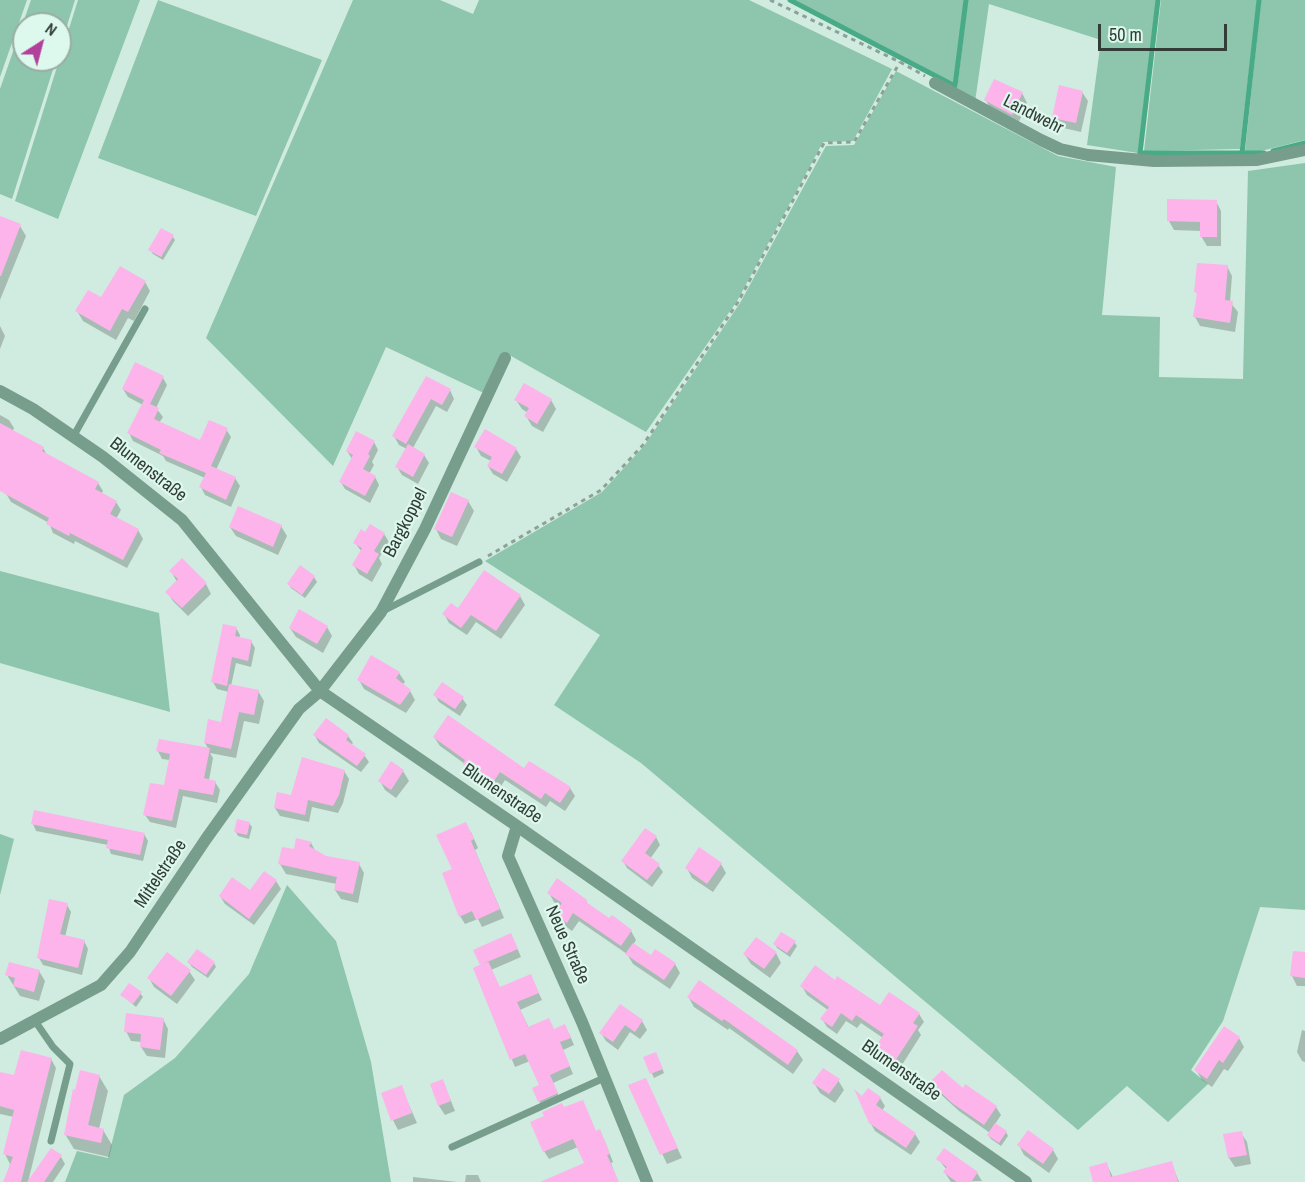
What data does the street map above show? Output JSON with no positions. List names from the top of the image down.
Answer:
{
  "streets": {
    "street": [
      "Landwehr",
      "Blumenstraße",
      "Bargkoppel",
      "Mittelstraße",
      "Neue Straße"
    ]
  },
  "crossings": [
    ["Blumenstraße", "Bargkoppel"],
    ["Blumenstraße", "Mittelstraße"],
    ["Blumenstraße", "Neue Straße"],
    ["Bargkoppel", "Mittelstraße"]
  ],
  "scale_bar": "50 m",
  "north": "top right"
}
